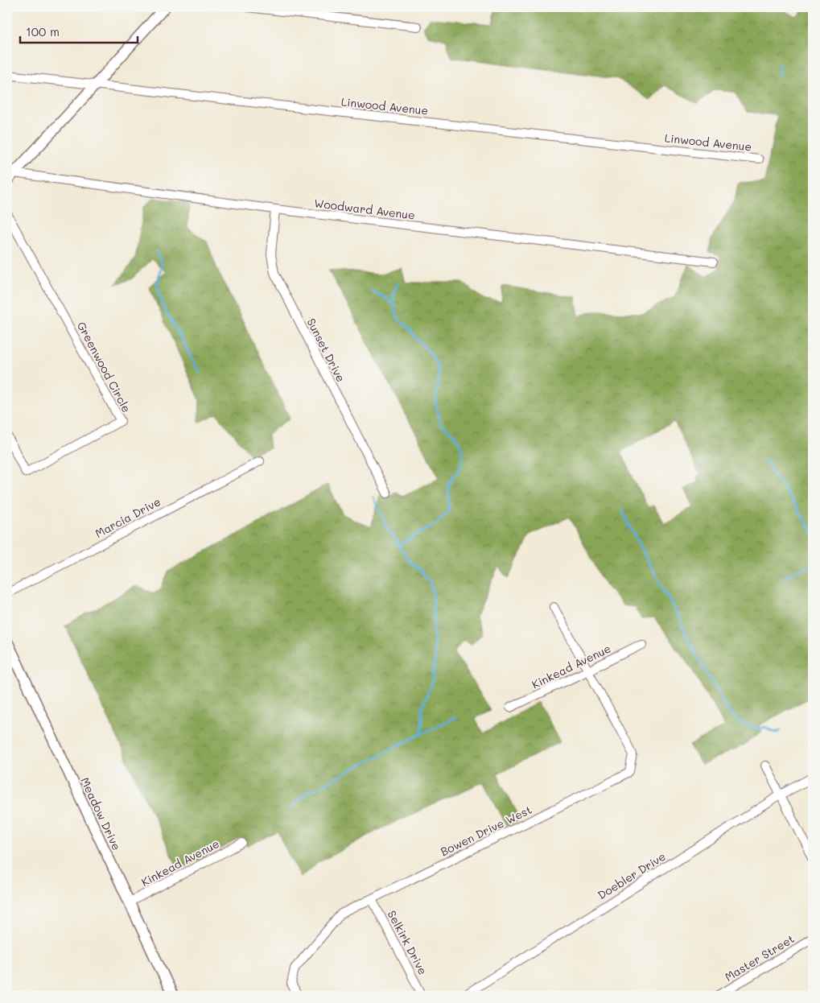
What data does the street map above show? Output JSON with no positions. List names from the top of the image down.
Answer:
{
  "streets": {
    "street": [
      "Linwood Avenue",
      "Woodward Avenue",
      "Sunset Drive",
      "Greenwood Circle",
      "Marcia Drive",
      "Kinkead Avenue",
      "Meadow Drive",
      "Bowen Drive West",
      "Doebler Drive",
      "Selkirk Drive",
      "Master Street"
    ]
  },
  "crossings": [
    ["Woodward Avenue", "Sunset Drive"],
    ["Kinkead Avenue", "Meadow Drive"],
    ["Kinkead Avenue", "Bowen Drive West"],
    ["Bowen Drive West", "Selkirk Drive"]
  ],
  "scale_bar": "100 m"
}
